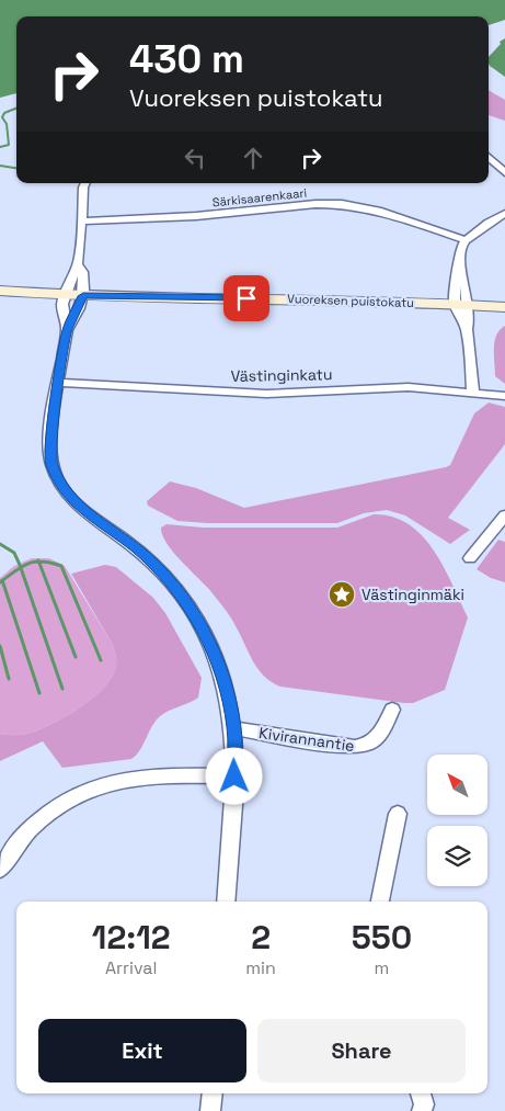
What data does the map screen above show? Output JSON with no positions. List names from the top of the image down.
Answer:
{
  "streets": {
    "main road": ["Vuoreksen puistokatu"],
    "street": ["Särkisaarenkaari", "Västinginkatu", "Kivirannantie"]
  },
  "places": {
    "place": ["Västinginmäki"]
  },
  "north": "top left",
  "page": {
    "turn": ["430 m", "Vuoreksen puistokatu"],
    "eta": [
      "12:12",
      "Arrival",
      "2",
      "min",
      "550",
      "m"
    ],
    "buttons": ["Exit", "Share"]
  }
}
